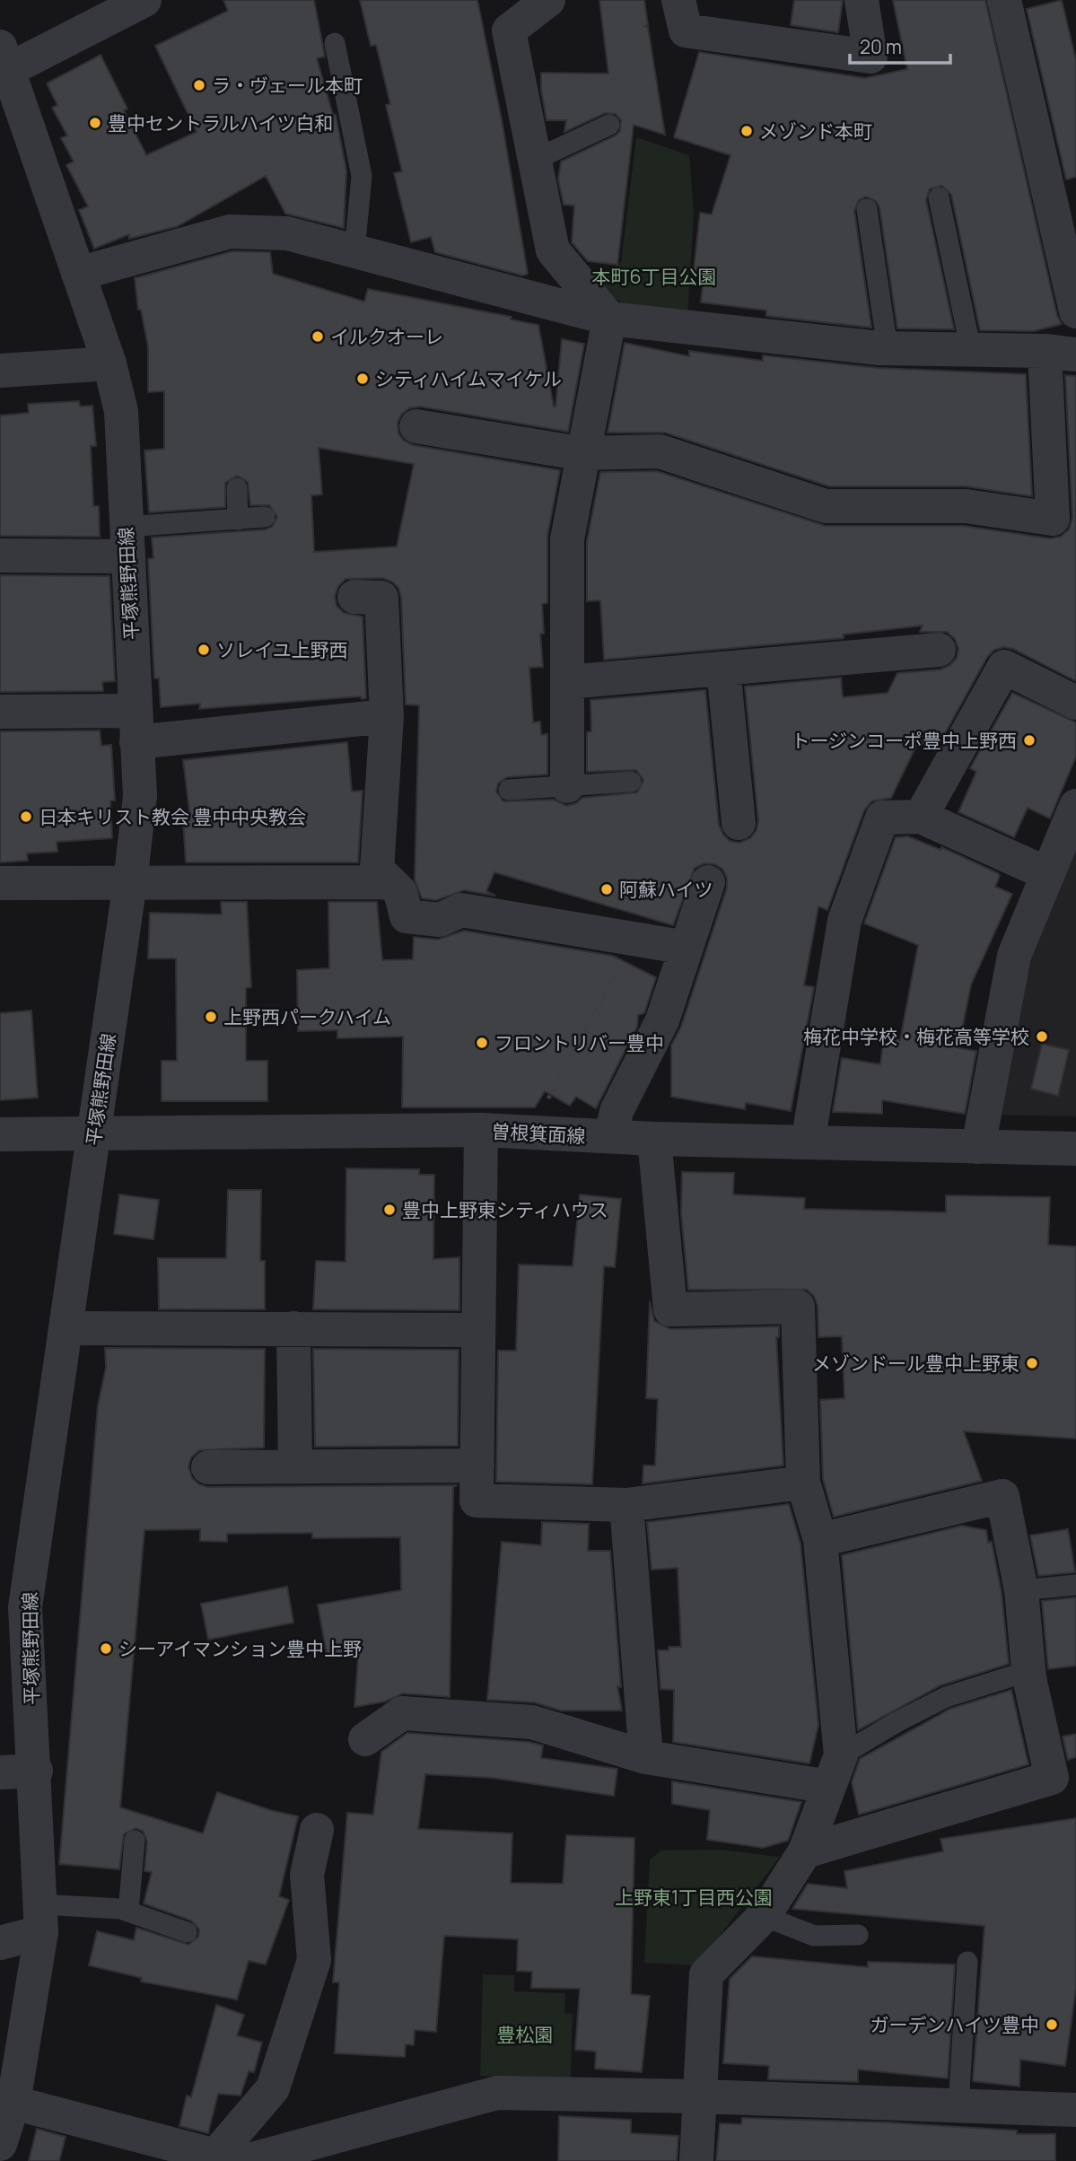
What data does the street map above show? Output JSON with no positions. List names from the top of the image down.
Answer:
{
  "streets": {
    "street": ["平塚熊野田線", "曽根箕面線"]
  },
  "crossings": [
    ["平塚熊野田線", "曽根箕面線"]
  ],
  "parks": ["本町6丁目公園", "上野東1丁目西公園", "豊松園"],
  "places": [
    "ラ・ヴェール本町",
    "豊中セントラルハイツ白和",
    "メゾンド本町",
    "イルクオーレ",
    "シティハイムマイケル",
    "ソレイユ上野西",
    "トージンコーポ豊中上野西",
    "日本キリスト教会 豊中中央教会",
    "阿蘇ハイツ",
    "上野西パークハイム",
    "梅花中学校・梅花高等学校",
    "フロントリバー豊中",
    "豊中上野東シティハウス",
    "メゾンドール豊中上野東",
    "シーアイマンション豊中上野",
    "ガーデンハイツ豊中"
  ],
  "scale_bar": "20 m"
}
